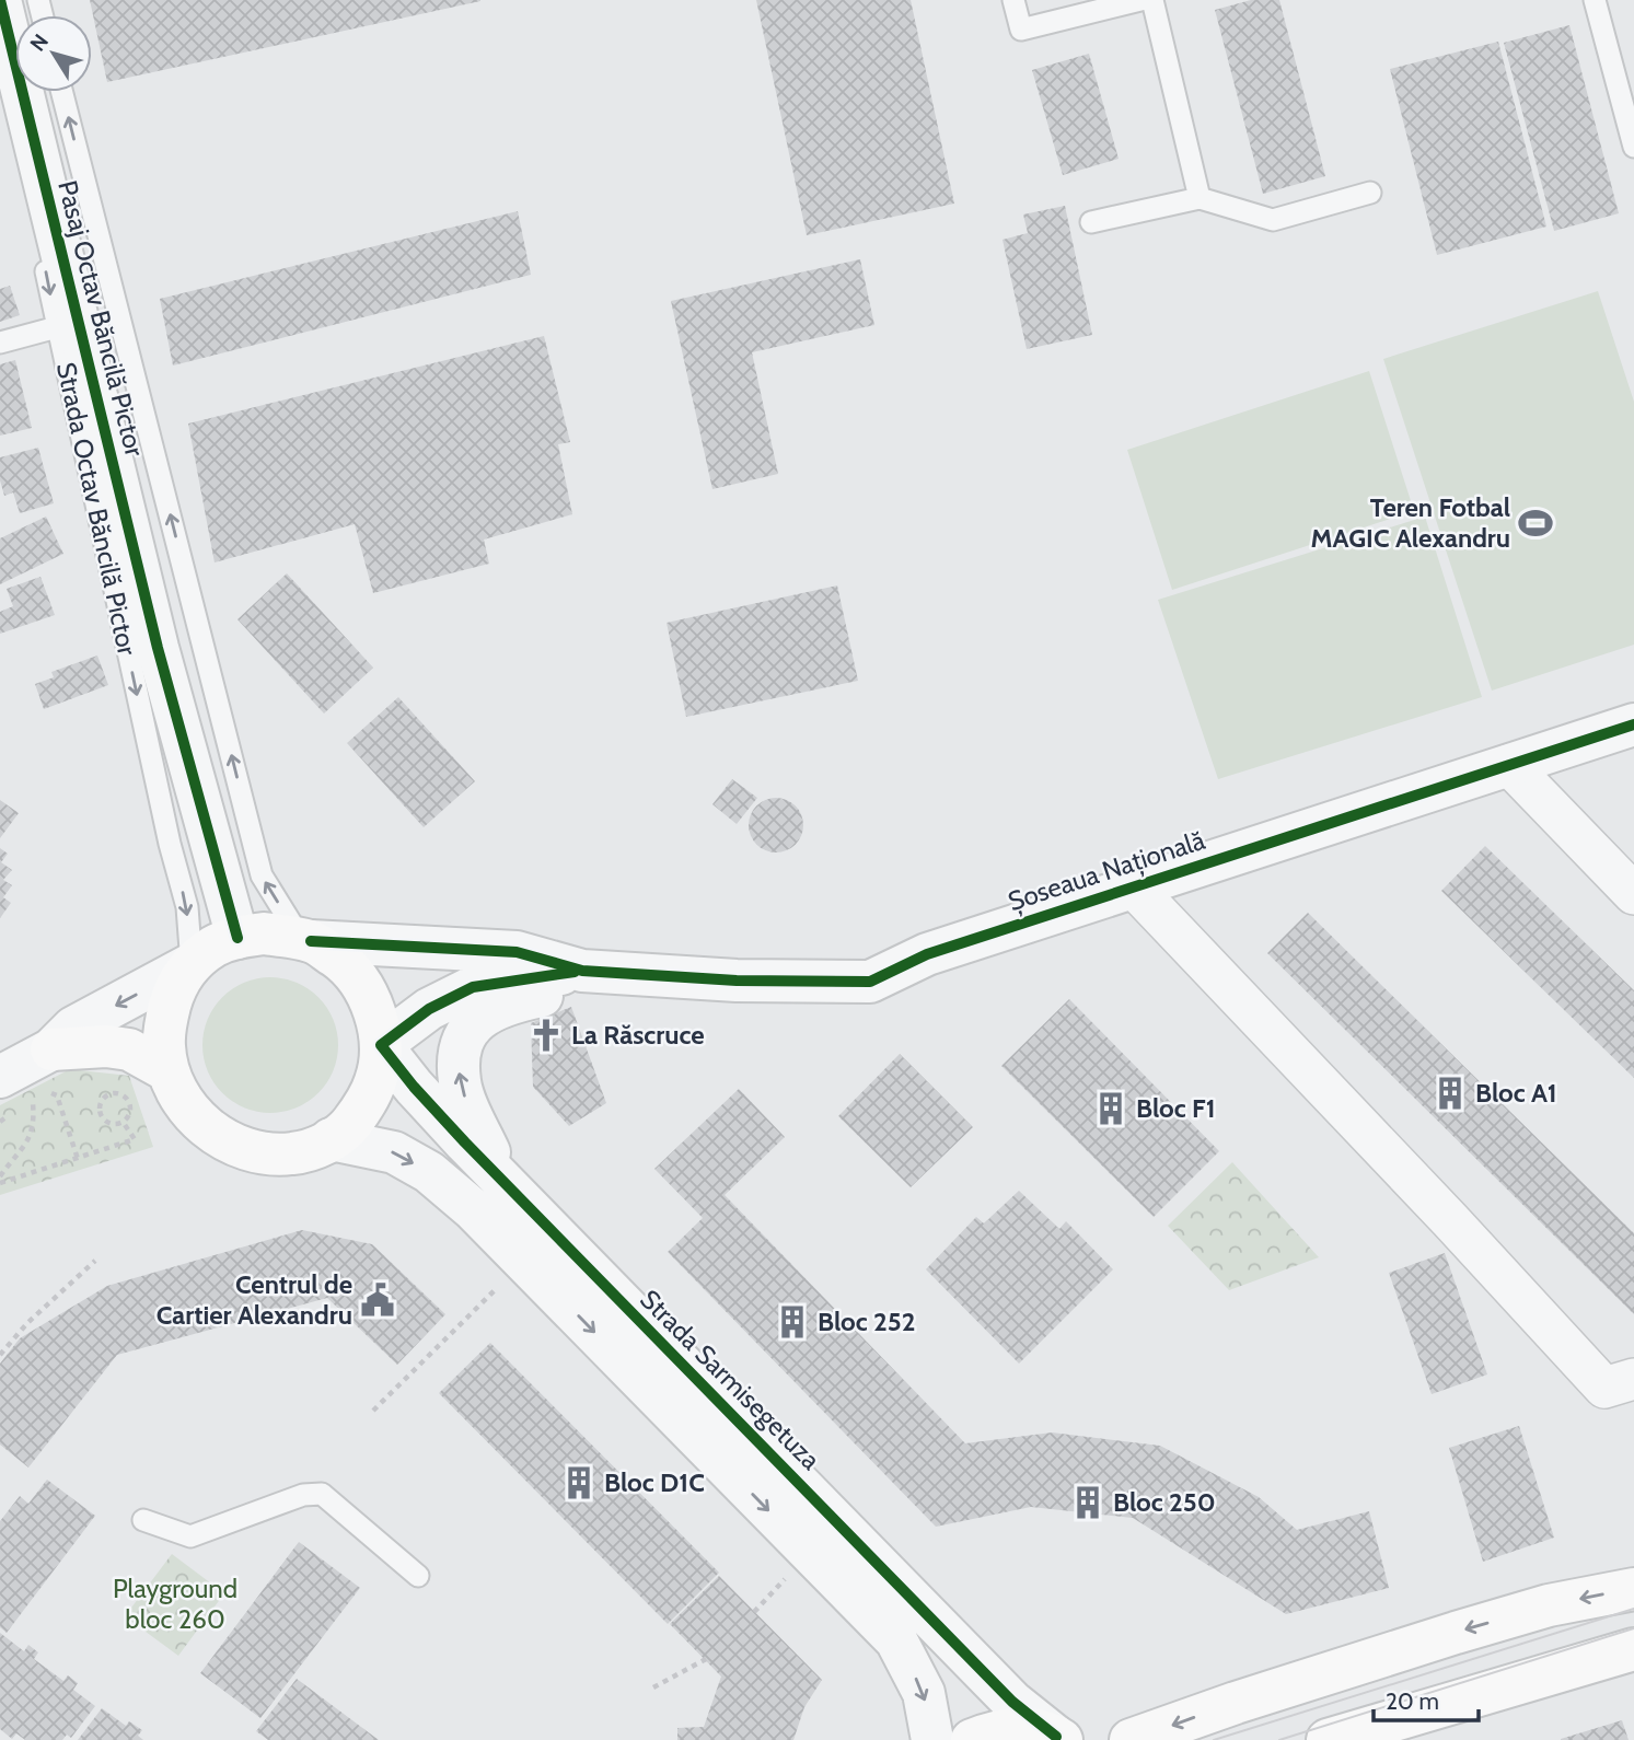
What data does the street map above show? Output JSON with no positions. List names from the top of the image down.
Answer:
{
  "streets": {
    "street": [
      "Pasaj Octav Băncilă Pictor",
      "Strada Octav Băncilă Pictor",
      "Șoseaua Națională",
      "Strada Sarmisegetuza"
    ]
  },
  "crossings": [
    ["Pasaj Octav Băncilă Pictor", "Strada Octav Băncilă Pictor"],
    ["Strada Octav Băncilă Pictor", "Șoseaua Națională"],
    ["Strada Octav Băncilă Pictor", "Strada Sarmisegetuza"],
    ["Șoseaua Națională", "Strada Sarmisegetuza"]
  ],
  "parks": ["Playground bloc 260"],
  "places": {
    "sports": ["Teren Fotbal MAGIC Alexandru"],
    "church": ["La Răscruce"],
    "building": [
      "Bloc A1",
      "Bloc F1",
      "Bloc 252",
      "Bloc D1C",
      "Bloc 250"
    ],
    "public building": ["Centrul de Cartier Alexandru"]
  },
  "scale_bar": "20 m",
  "north": "top left"
}
